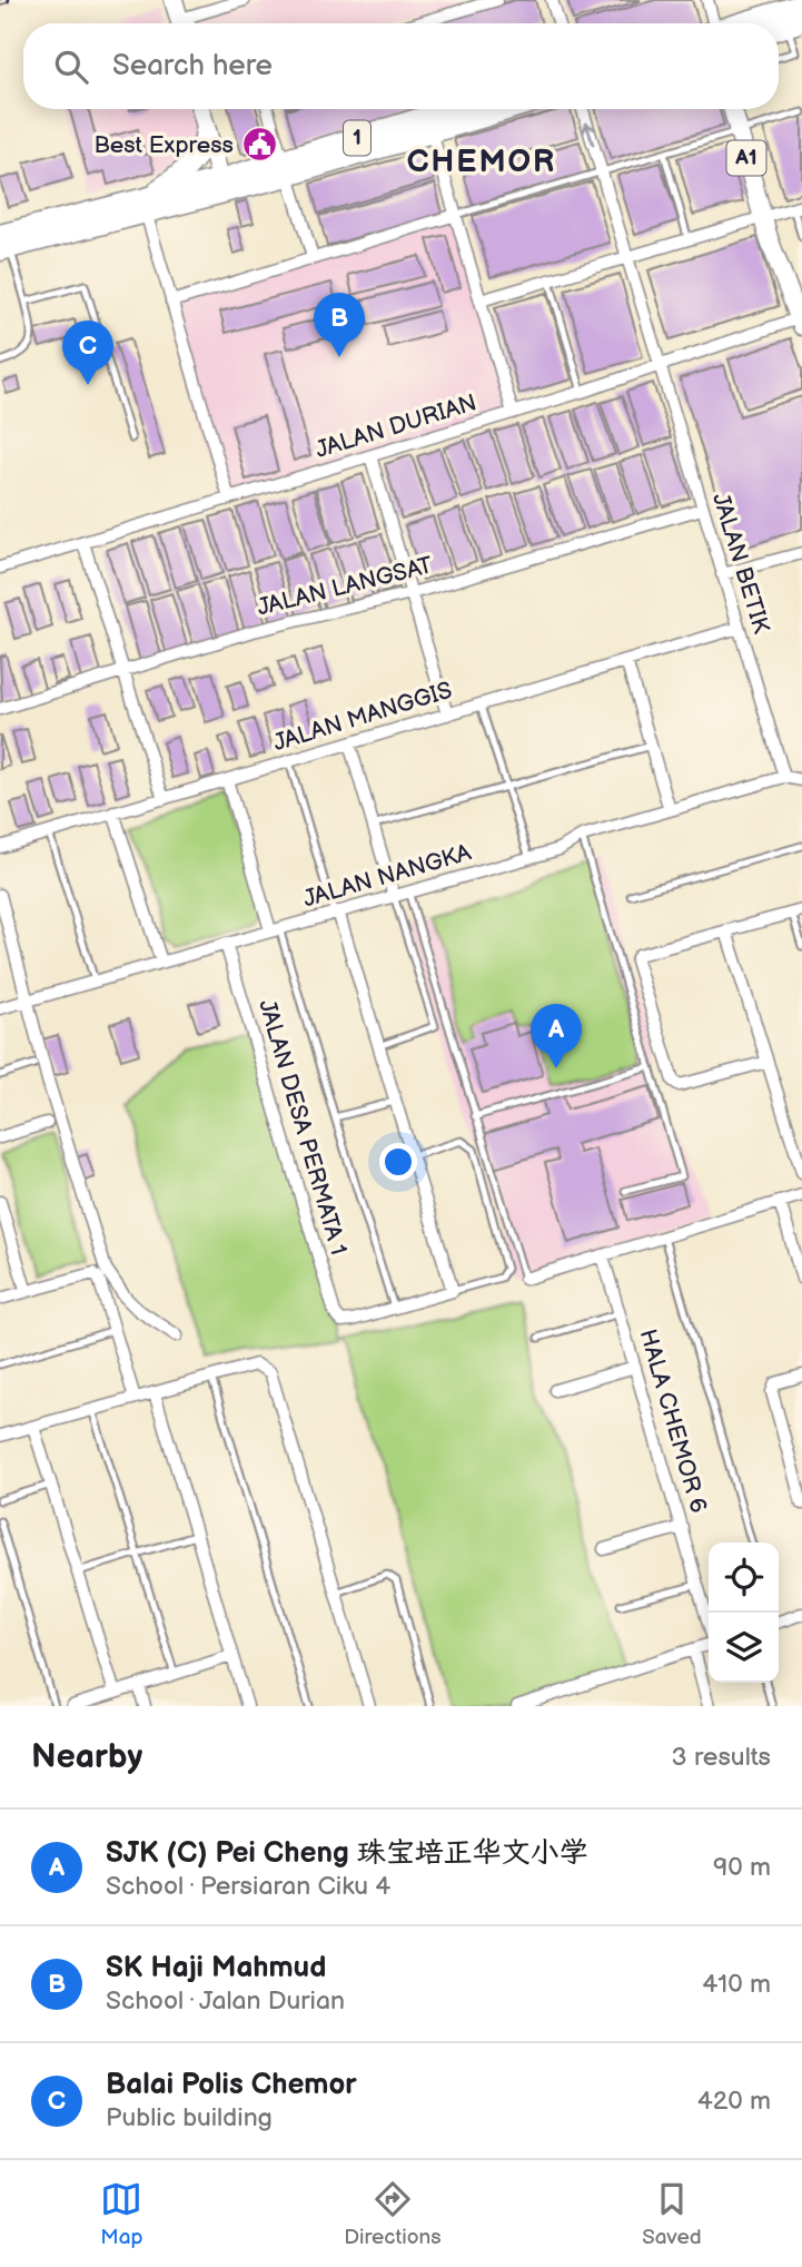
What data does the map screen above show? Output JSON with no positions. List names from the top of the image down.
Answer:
{
  "streets": {
    "highway": ["1"],
    "main road": ["A1"],
    "street": [
      "JALAN DURIAN",
      "JALAN BETIK",
      "JALAN LANGSAT",
      "JALAN MANGGIS",
      "JALAN NANGKA",
      "JALAN DESA PERMATA 1",
      "HALA CHEMOR 6"
    ]
  },
  "crossings": [
    ["A1", "JALAN DURIAN"],
    ["JALAN DURIAN", "JALAN BETIK"],
    ["JALAN BETIK", "JALAN LANGSAT"],
    ["JALAN BETIK", "JALAN MANGGIS"],
    ["JALAN BETIK", "JALAN NANGKA"],
    ["JALAN NANGKA", "JALAN DESA PERMATA 1"]
  ],
  "districts": ["CHEMOR"],
  "places": {
    "public building": ["Best Express"]
  },
  "page": {
    "search": "Search here",
    "pins": ["B", "C", "A"],
    "heading": ["Nearby", "3 results"],
    "list": [
      {
        "mark": "A",
        "name": "SJK (C) Pei Cheng 珠宝培正华文小学",
        "note": "School · Persiaran Ciku 4",
        "value": "90 m"
      },
      {
        "mark": "B",
        "name": "SK Haji Mahmud",
        "note": "School · Jalan Durian",
        "value": "410 m"
      },
      {
        "mark": "C",
        "name": "Balai Polis Chemor",
        "note": "Public building",
        "value": "420 m"
      }
    ],
    "nav": ["Map", "Directions", "Saved"]
  }
}
